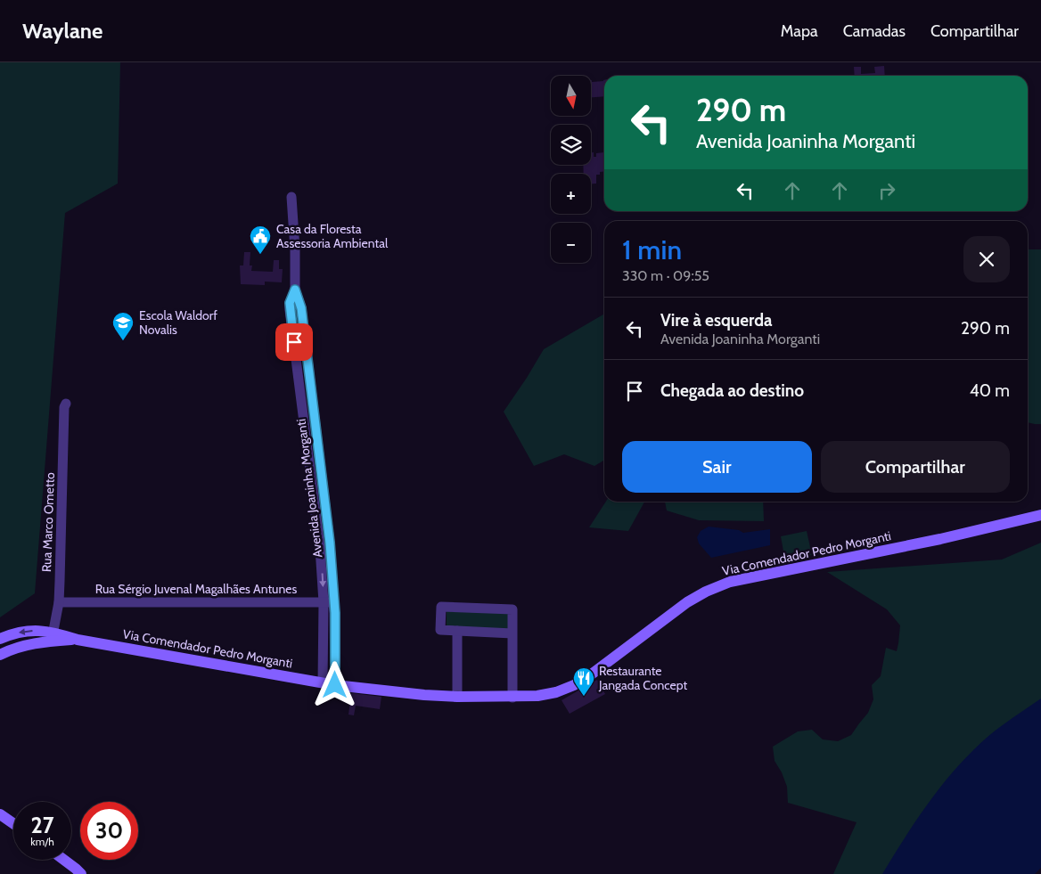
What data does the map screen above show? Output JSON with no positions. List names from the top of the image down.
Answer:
{
  "streets": {
    "street": [
      "Avenida Joaninha Morganti",
      "Rua Marco Ometto",
      "Via Comendador Pedro Morganti",
      "Rua Sérgio Juvenal Magalhães Antunes"
    ]
  },
  "crossings": [
    ["Avenida Joaninha Morganti", "Via Comendador Pedro Morganti"],
    ["Avenida Joaninha Morganti", "Rua Sérgio Juvenal Magalhães Antunes"],
    ["Rua Marco Ometto", "Via Comendador Pedro Morganti"],
    ["Rua Marco Ometto", "Rua Sérgio Juvenal Magalhães Antunes"]
  ],
  "places": {
    "public building": ["Casa da Floresta Assessoria Ambiental"],
    "school or university": ["Escola Waldorf Novalis"],
    "restaurant": ["Restaurante Jangada Concept"]
  },
  "north": "bottom",
  "page": {
    "header": "Waylane",
    "nav": ["Mapa", "Camadas", "Compartilhar"],
    "map_buttons": ["+", "−"],
    "turn": ["290 m", "Avenida Joaninha Morganti"],
    "heading": ["1 min", "330 m · 09:55"],
    "list": [
      {
        "name": "Vire à esquerda",
        "note": "Avenida Joaninha Morganti",
        "value": "290 m"
      },
      {
        "name": "Chegada ao destino",
        "value": "40 m"
      }
    ],
    "buttons": ["Sair", "Compartilhar"],
    "speed": "27 km/h",
    "limit": "30"
  }
}
